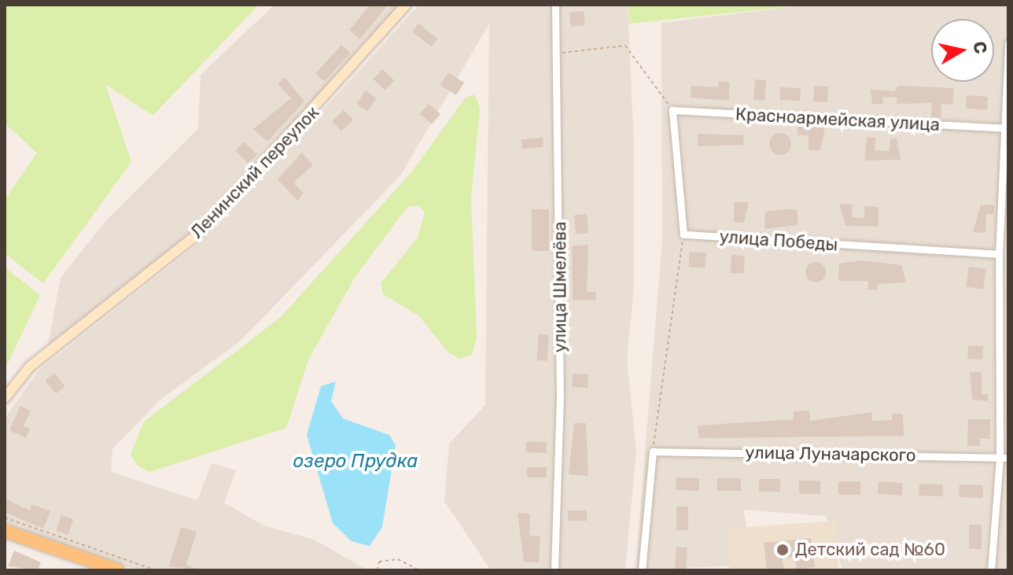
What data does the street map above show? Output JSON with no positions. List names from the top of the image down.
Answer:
{
  "streets": {
    "main road": ["Ленинский переулок"],
    "street": [
      "Красноармейская улица",
      "улица Победы",
      "улица Шмелёва",
      "улица Луначарского"
    ]
  },
  "water": ["озеро Прудка"],
  "places": ["Детский сад №60"],
  "north": "right"
}
